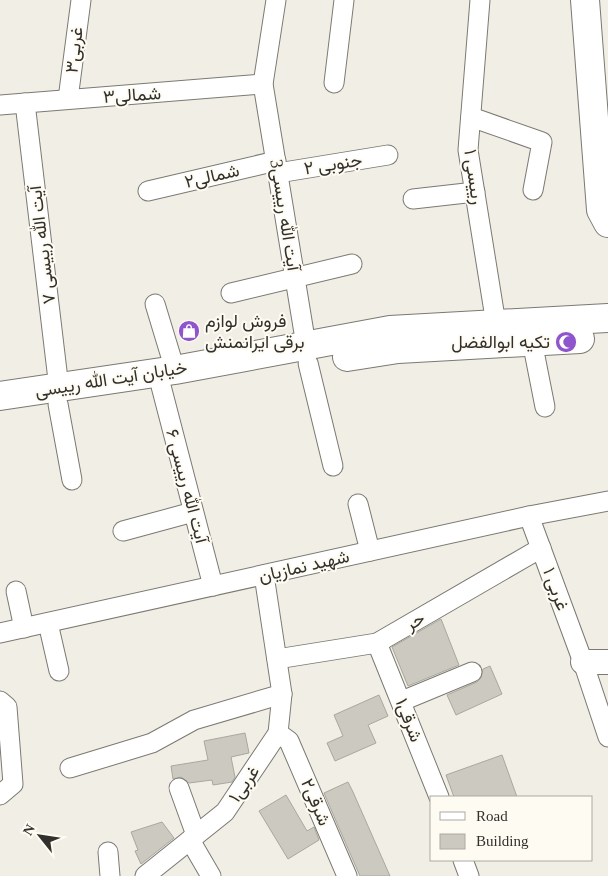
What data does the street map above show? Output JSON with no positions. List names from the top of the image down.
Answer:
{
  "streets": {
    "main road": ["خیابان آیت الله رییسی"],
    "street": [
      "غربی۳",
      "شمالی۳",
      "جنوبی ۲",
      "شمالی۲",
      "رییسی ۱",
      "آیت الله رییسی3",
      "آیت الله رییسی ۷",
      "آیت الله رییسی ۶",
      "شهید نمازیان",
      "غربی ۱",
      "حر",
      "شرقی۱",
      "غربی۱",
      "شرقی۲"
    ]
  },
  "crossings": [
    ["غربی۳", "شمالی۳"],
    ["شمالی۳", "آیت الله رییسی3"],
    ["شمالی۳", "آیت الله رییسی ۷"],
    ["جنوبی ۲", "شمالی۲"],
    ["جنوبی ۲", "آیت الله رییسی3"],
    ["شمالی۲", "آیت الله رییسی3"],
    ["رییسی ۱", "خیابان آیت الله رییسی"],
    ["آیت الله رییسی3", "خیابان آیت الله رییسی"],
    ["آیت الله رییسی ۷", "خیابان آیت الله رییسی"],
    ["خیابان آیت الله رییسی", "آیت الله رییسی ۶"],
    ["آیت الله رییسی ۶", "شهید نمازیان"],
    ["شهید نمازیان", "غربی ۱"],
    ["شهید نمازیان", "غربی۱"],
    ["غربی ۱", "حر"],
    ["حر", "شرقی۱"],
    ["حر", "غربی۱"],
    ["غربی۱", "شرقی۲"]
  ],
  "places": {
    "shop": ["فروش لوازم برقی ایرانمنش"],
    "mosque": ["تکیه ابوالفضل"]
  },
  "legend": ["Road", "Building"],
  "north": "top left"
}
